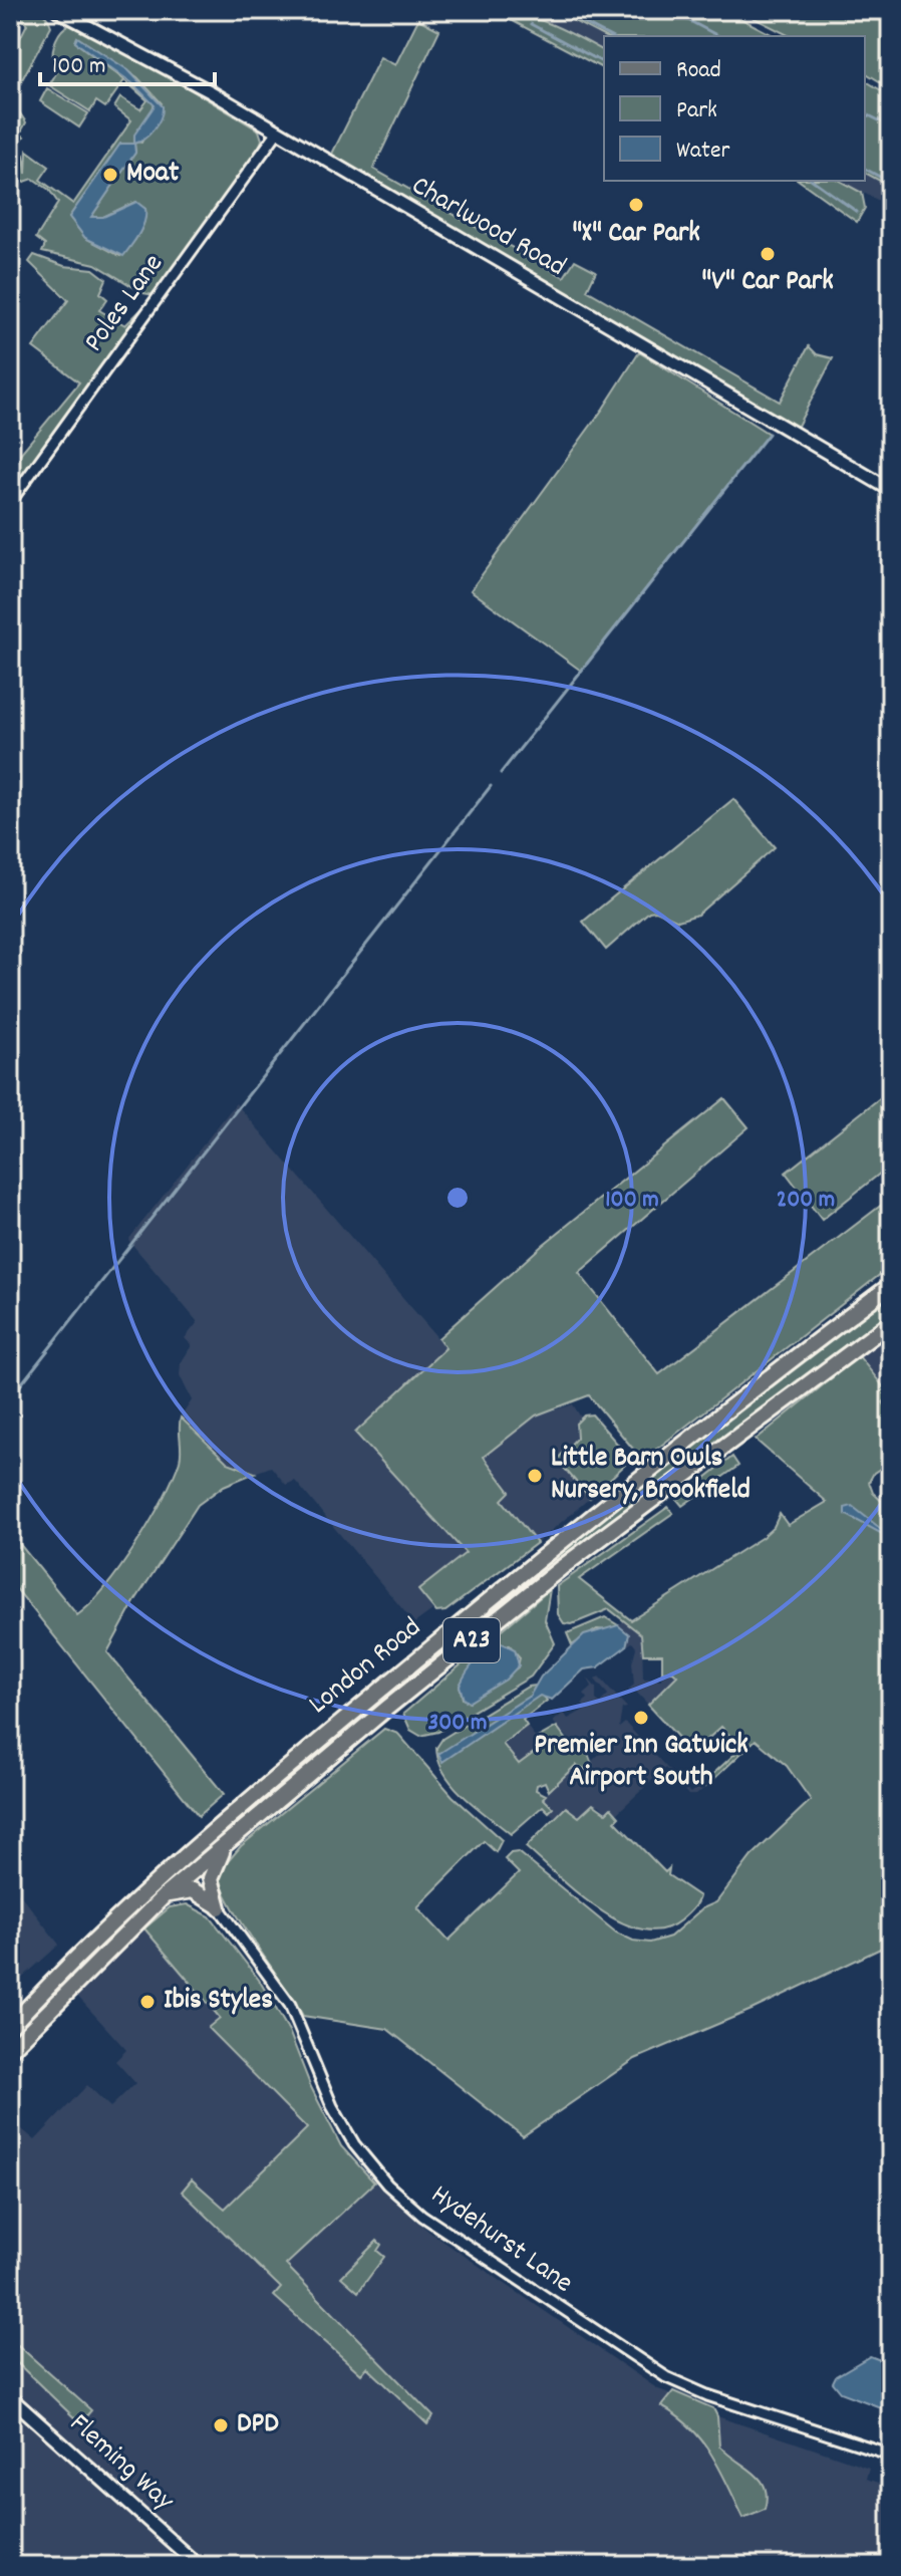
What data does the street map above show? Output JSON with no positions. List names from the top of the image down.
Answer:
{
  "streets": {
    "main road": ["A23", "London Road"],
    "street": [
      "Charlwood Road",
      "Poles Lane",
      "Hydehurst Lane",
      "Fleming Way"
    ]
  },
  "crossings": [
    ["Charlwood Road", "Poles Lane"]
  ],
  "places": [
    "Moat",
    "\"X\" Car Park",
    "\"V\" Car Park",
    "Little Barn Owls Nursery, Brookfield",
    "Premier Inn Gatwick Airport South",
    "Ibis Styles",
    "DPD"
  ],
  "legend": ["Road", "Park", "Water"],
  "scale_bar": "100 m",
  "rings": ["100 m", "200 m", "300 m"]
}
